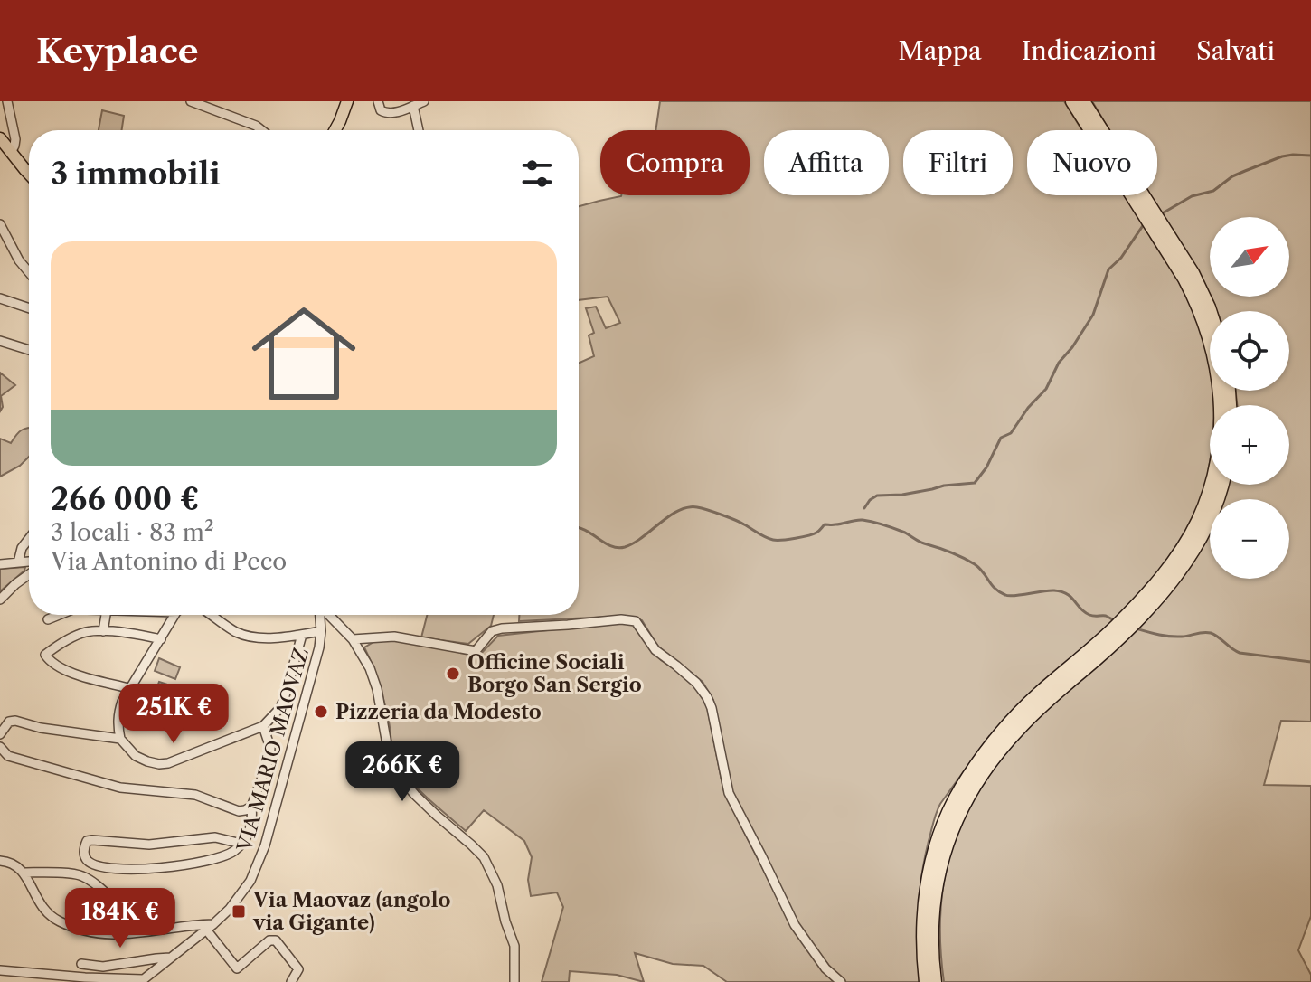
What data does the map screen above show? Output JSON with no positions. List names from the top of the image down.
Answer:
{
  "streets": {
    "street": ["VIA MARIO MAOVAZ"]
  },
  "places": {
    "other": ["Officine Sociali Borgo San Sergio", "Pizzeria da Modesto"],
    "transit": ["Via Maovaz (angolo via Gigante)"]
  },
  "north": "top right",
  "page": {
    "header": "Keyplace",
    "nav": ["Mappa", "Indicazioni", "Salvati"],
    "chip": [
      "Compra",
      "Affitta",
      "Filtri",
      "Nuovo"
    ],
    "heading": "3 immobili",
    "map_buttons": ["+", "−"],
    "list": [
      {
        "name": "266 000 €",
        "note": "3 locali · 83 m² · Via Antonino di Peco"
      }
    ],
    "price": ["251K €", "266K €", "184K €"]
  }
}
